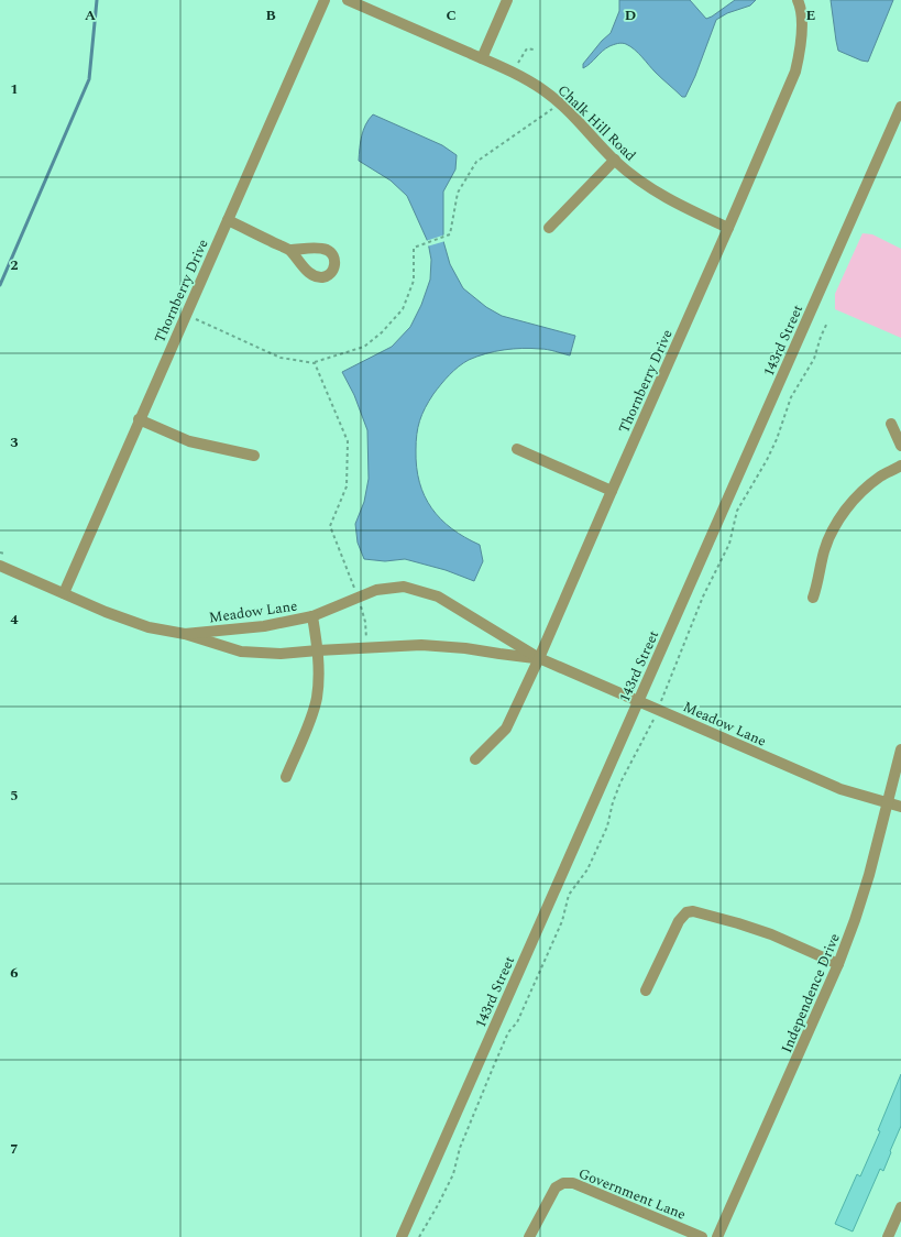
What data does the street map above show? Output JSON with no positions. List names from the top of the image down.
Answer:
{
  "streets": {
    "street": [
      "Chalk Hill Road",
      "Thornberry Drive",
      "143rd Street",
      "Meadow Lane",
      "Independence Drive",
      "Government Lane"
    ]
  },
  "crossings": [
    ["Chalk Hill Road", "Thornberry Drive"],
    ["Thornberry Drive", "Meadow Lane"],
    ["143rd Street", "Meadow Lane"],
    ["Meadow Lane", "Independence Drive"]
  ],
  "grid": {
    "columns": [
      "A",
      "B",
      "C",
      "D",
      "E"
    ],
    "rows": [
      "1",
      "2",
      "3",
      "4",
      "5",
      "6",
      "7"
    ]
  }
}
